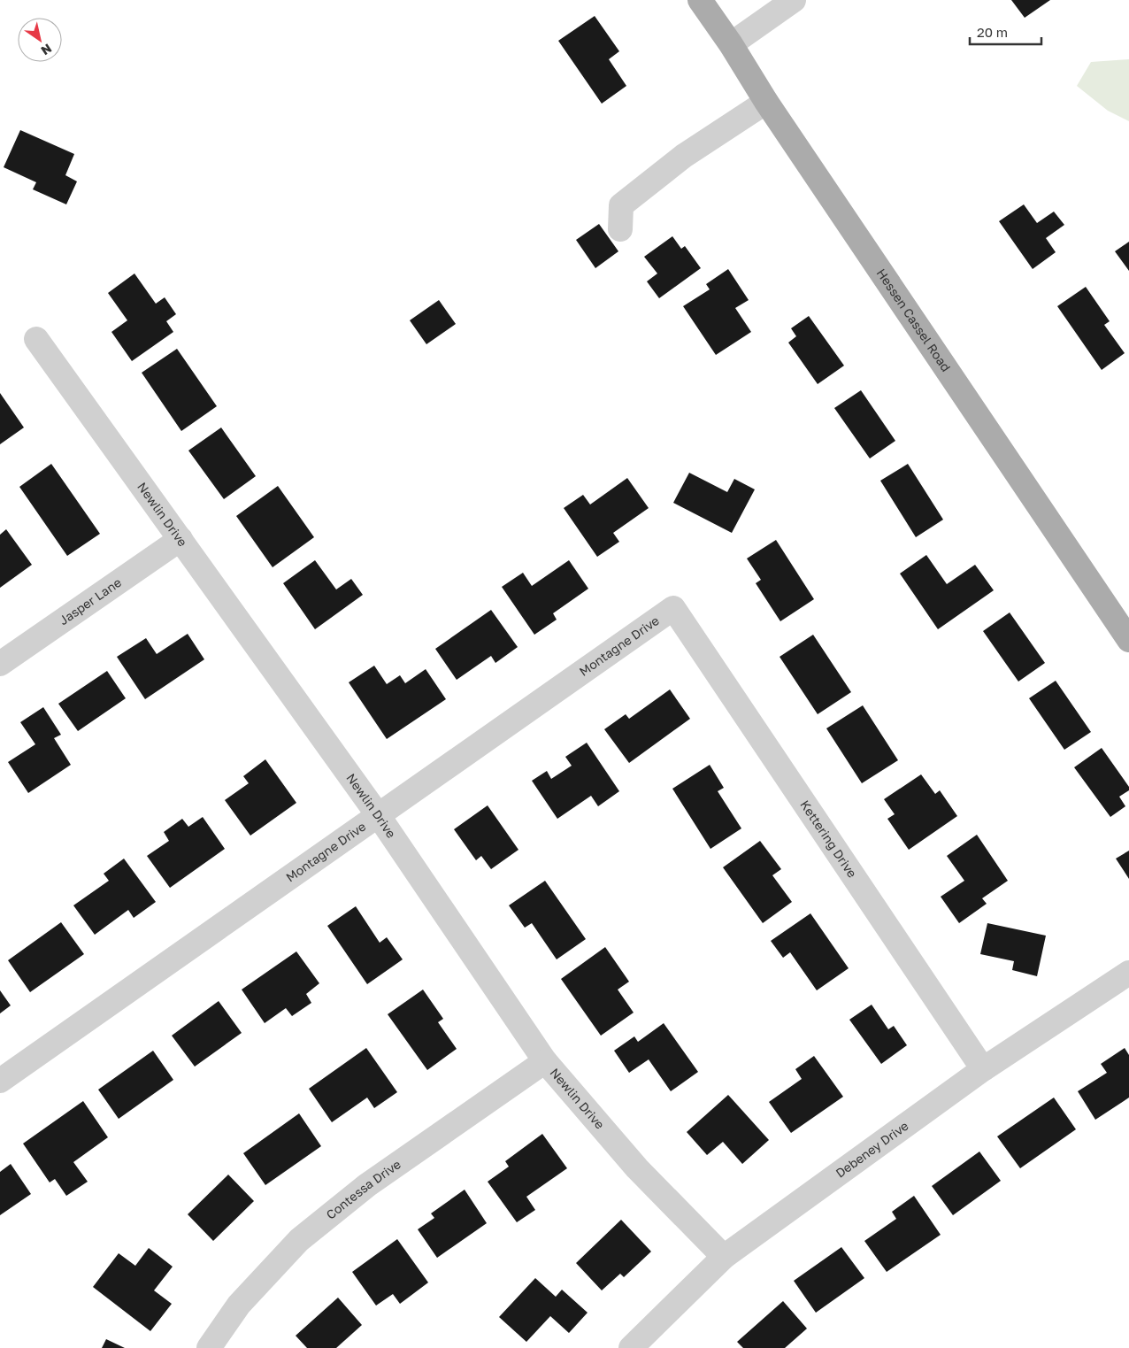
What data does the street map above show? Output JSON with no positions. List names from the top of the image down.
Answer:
{
  "streets": {
    "main road": ["Hessen Cassel Road"],
    "street": [
      "Newlin Drive",
      "Jasper Lane",
      "Montagne Drive",
      "Kettering Drive",
      "Debeney Drive",
      "Contessa Drive"
    ]
  },
  "crossings": [
    ["Newlin Drive", "Jasper Lane"],
    ["Newlin Drive", "Montagne Drive"],
    ["Newlin Drive", "Debeney Drive"],
    ["Newlin Drive", "Contessa Drive"],
    ["Montagne Drive", "Kettering Drive"],
    ["Kettering Drive", "Debeney Drive"]
  ],
  "scale_bar": "20 m",
  "north": "bottom right"
}
